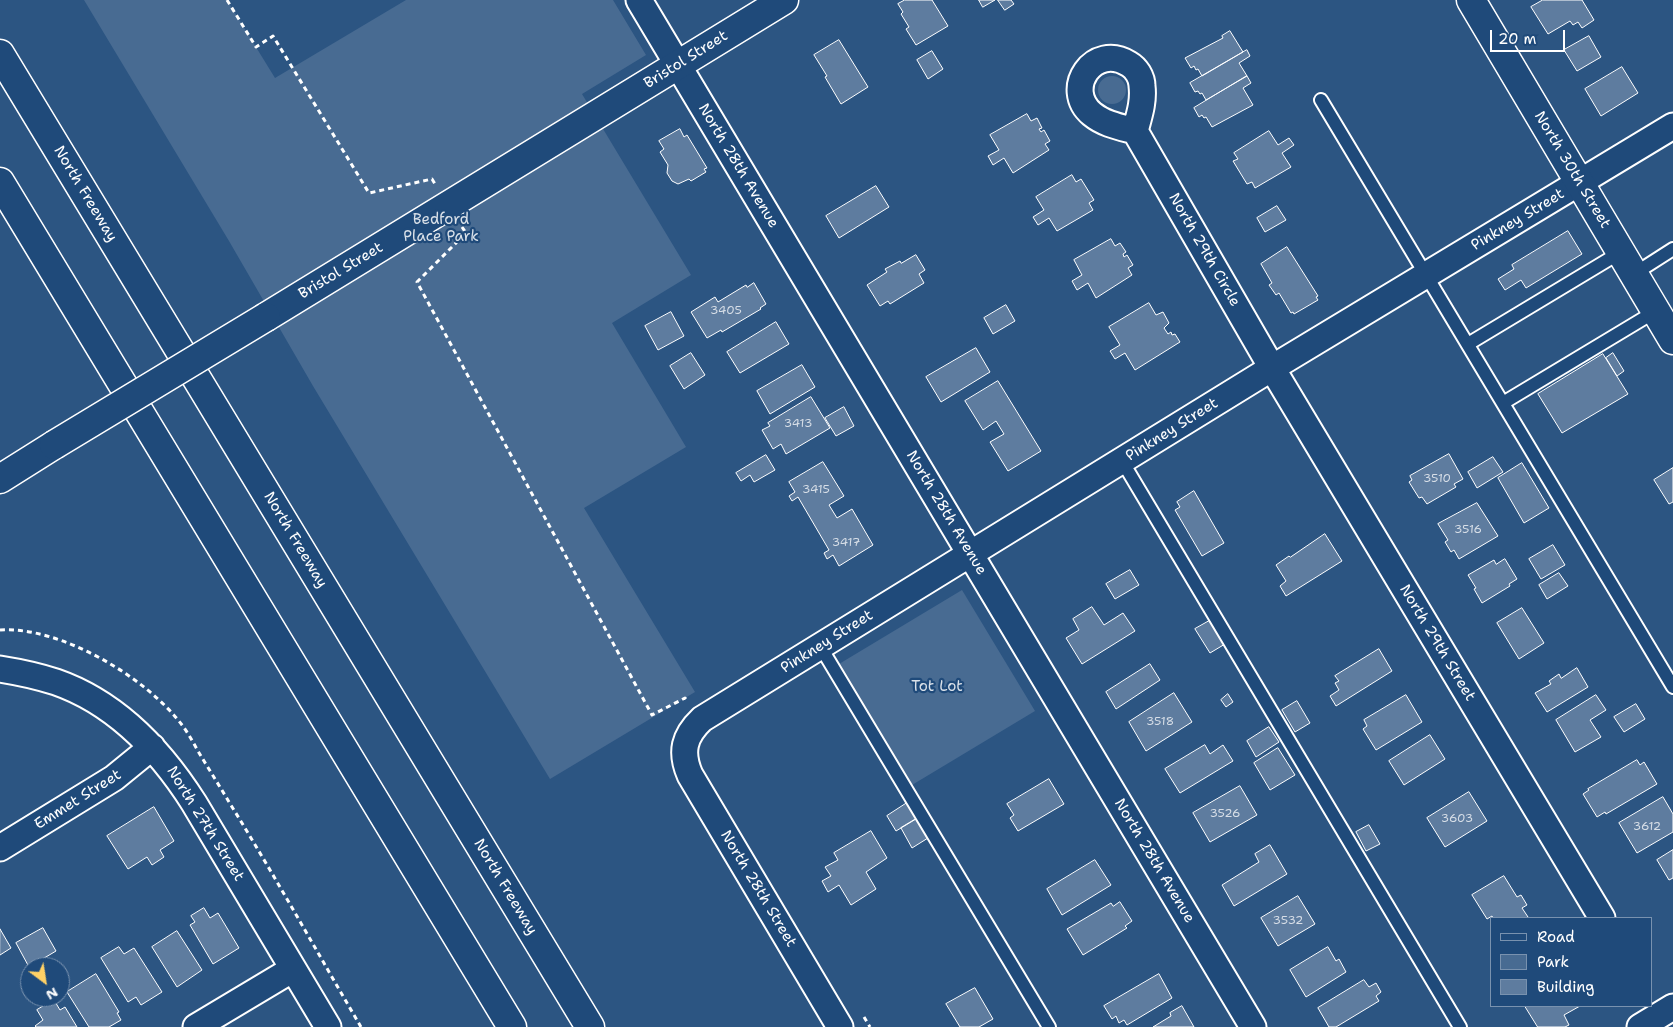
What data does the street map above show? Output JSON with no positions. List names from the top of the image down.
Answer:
{
  "streets": {
    "main road": ["Bristol Street", "North 30th Street", "North Freeway"],
    "street": [
      "North 28th Avenue",
      "Pinkney Street",
      "North 29th Circle",
      "North 29th Street",
      "Emmet Street",
      "North 27th Street",
      "North 28th Street"
    ]
  },
  "crossings": [
    ["Bristol Street", "North 28th Avenue"],
    ["North 28th Avenue", "Pinkney Street"],
    ["North 30th Street", "Pinkney Street"],
    ["Pinkney Street", "North 29th Circle"],
    ["Pinkney Street", "North 29th Street"],
    ["Pinkney Street", "North 28th Street"],
    ["North 29th Circle", "North 29th Street"],
    ["Emmet Street", "North 27th Street"]
  ],
  "parks": ["Bedford Place Park", "Tot Lot"],
  "house_numbers": [
    "3405",
    "3413",
    "3510",
    "3415",
    "3516",
    "3417",
    "3518",
    "3526",
    "3603",
    "3612",
    "3532"
  ],
  "legend": ["Road", "Park", "Building"],
  "scale_bar": "20 m",
  "north": "bottom right"
}
